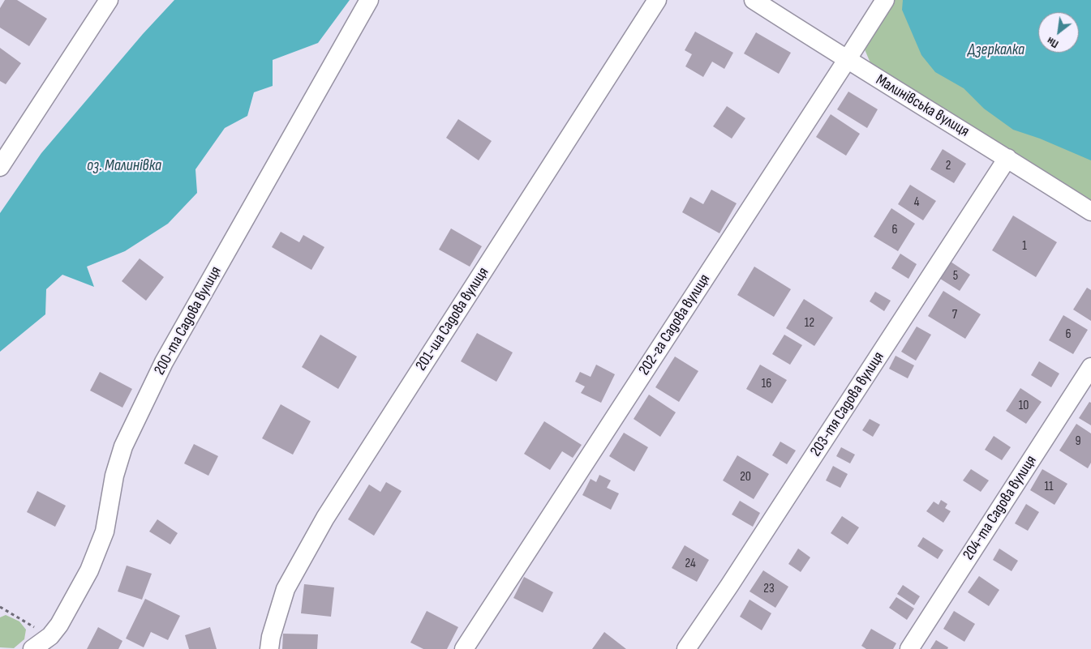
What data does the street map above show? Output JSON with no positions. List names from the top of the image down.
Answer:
{
  "streets": {
    "street": [
      "Малинівська вулиця",
      "201-ша Садова вулиця",
      "200-та Садова вулиця",
      "202-га Садова вулиця",
      "203-тя Садова вулиця",
      "204-та Садова вулиця"
    ]
  },
  "crossings": [
    ["Малинівська вулиця", "202-га Садова вулиця"],
    ["Малинівська вулиця", "203-тя Садова вулиця"]
  ],
  "water": ["Дзеркалка", "оз. Малинівка"],
  "house_numbers": [
    "2",
    "4",
    "6",
    "1",
    "5",
    "7",
    "12",
    "6",
    "16",
    "10",
    "9",
    "20",
    "11",
    "24",
    "23"
  ],
  "north": "bottom left"
}
